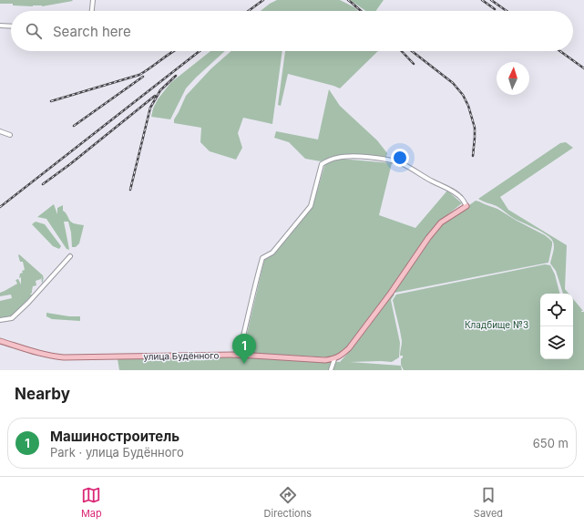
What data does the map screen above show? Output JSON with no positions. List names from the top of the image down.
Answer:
{
  "streets": {
    "main road": ["улица Будённого"]
  },
  "parks": ["Кладбище №3"],
  "north": "top",
  "page": {
    "search": "Search here",
    "pins": "1",
    "heading": "Nearby",
    "list": [
      {
        "mark": "1",
        "name": "Машиностроитель",
        "note": "Park · улица Будённого",
        "value": "650 m"
      }
    ],
    "nav": ["Map", "Directions", "Saved"]
  }
}
